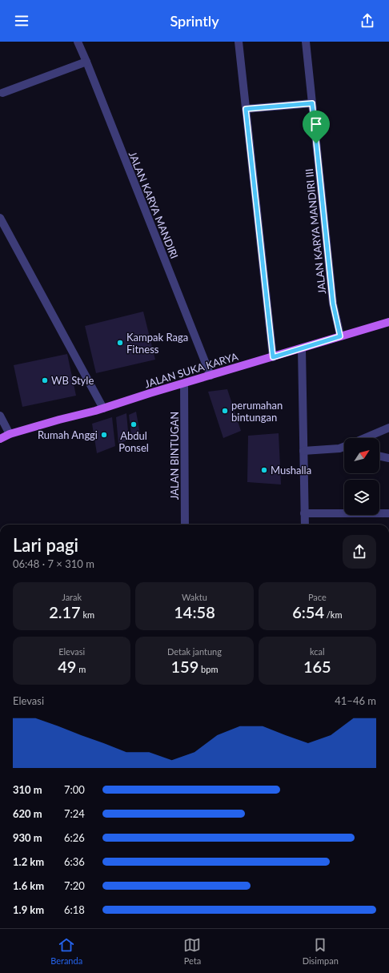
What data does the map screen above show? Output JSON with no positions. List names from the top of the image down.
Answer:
{
  "streets": {
    "main road": ["JALAN SUKA KARYA"],
    "street": ["JALAN KARYA MANDIRI", "JALAN KARYA MANDIRI III", "JALAN BINTUGAN"]
  },
  "crossings": [
    ["JALAN KARYA MANDIRI", "JALAN SUKA KARYA"],
    ["JALAN KARYA MANDIRI III", "JALAN SUKA KARYA"],
    ["JALAN SUKA KARYA", "JALAN BINTUGAN"]
  ],
  "places": [
    "Kampak Raga Fitness",
    "WB Style",
    "perumahan bintungan",
    "Abdul Ponsel",
    "Rumah Anggi",
    "Mushalla"
  ],
  "north": "top right",
  "page": {
    "header": "Sprintly",
    "heading": ["Lari pagi", "06:48 · 7 × 310 m"],
    "stats": [
      ["Jarak", "2.17 km"],
      ["Waktu", "14:58"],
      ["Pace", "6:54 /km"],
      ["Elevasi", "49 m"],
      ["Detak jantung", "159 bpm"],
      ["kcal", "165"]
    ],
    "chart": ["Elevasi", "41–46 m"],
    "list": [
      {
        "name": "310 m",
        "note": "7:00"
      },
      {
        "name": "620 m",
        "note": "7:24"
      },
      {
        "name": "930 m",
        "note": "6:26"
      },
      {
        "name": "1.2 km",
        "note": "6:36"
      },
      {
        "name": "1.6 km",
        "note": "7:20"
      },
      {
        "name": "1.9 km",
        "note": "6:18"
      }
    ],
    "tabs": ["Beranda", "Peta", "Disimpan"]
  }
}
